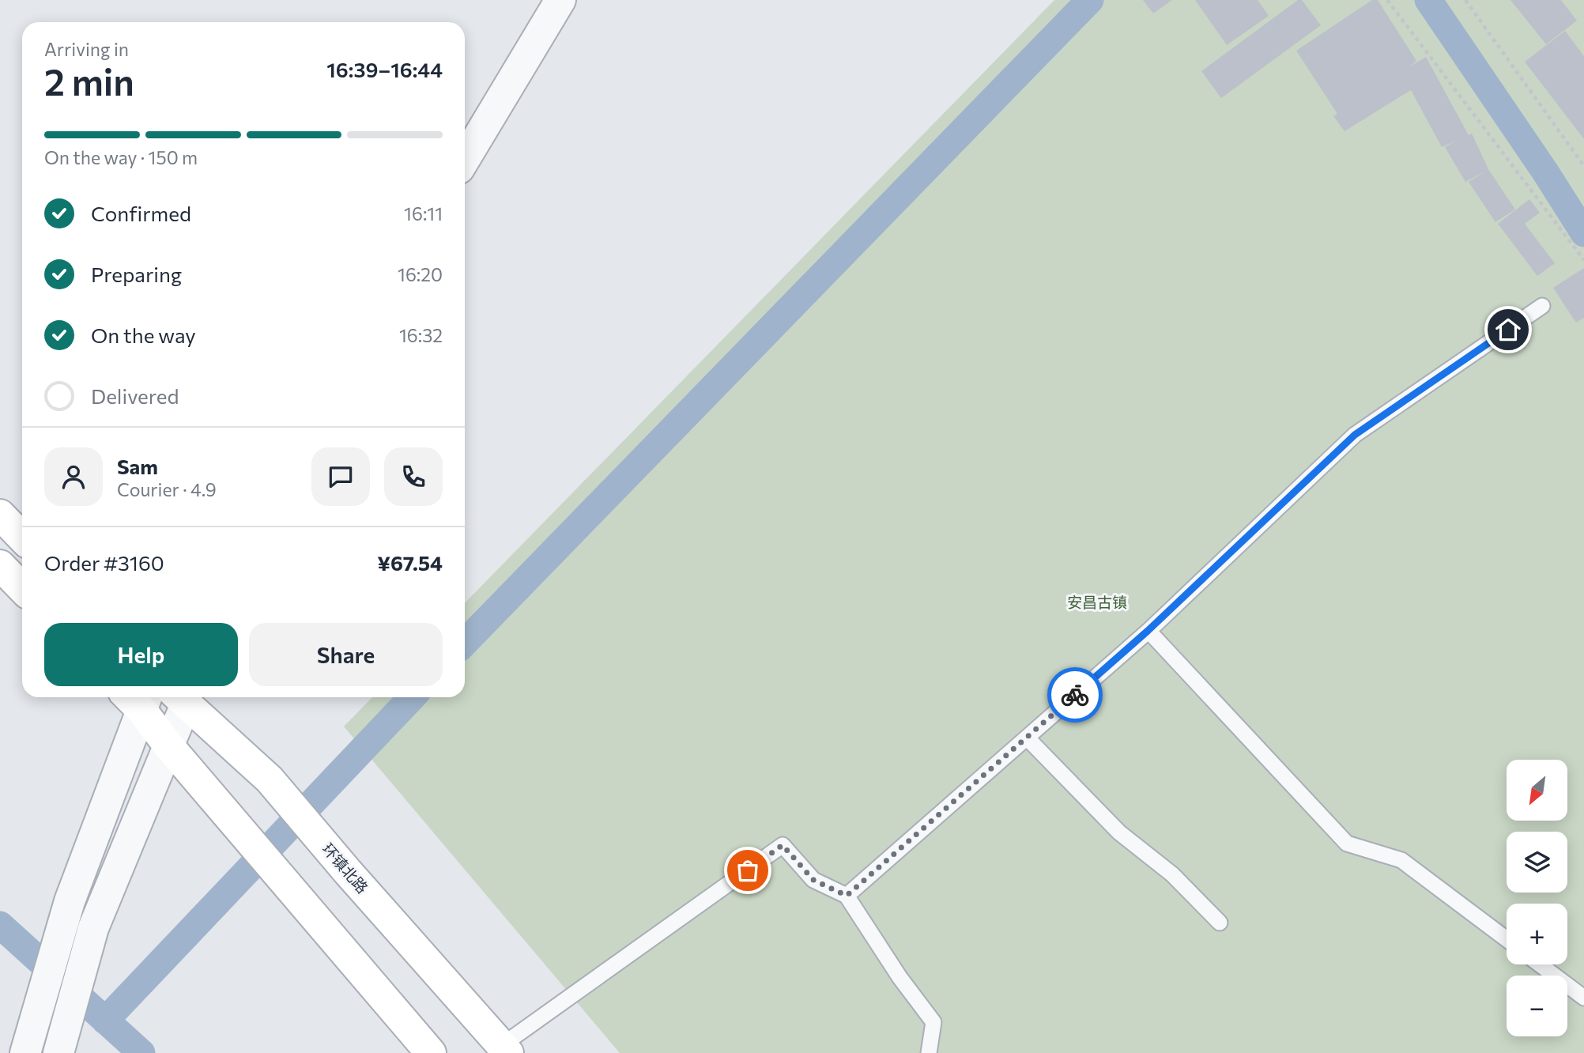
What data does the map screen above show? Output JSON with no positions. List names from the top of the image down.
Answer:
{
  "streets": {
    "main road": ["环镇北路"]
  },
  "parks": ["安昌古镇"],
  "north": "bottom left",
  "page": {
    "heading": ["2 min", "Arriving in", "16:39–16:44"],
    "panel": [
      "Sam",
      "Courier · 4.9",
      "Order #3160",
      "¥67.54"
    ],
    "bar": "On the way · 150 m",
    "list": [
      ["Confirmed", "16:11"],
      ["Preparing", "16:20"],
      ["On the way", "16:32"],
      "Delivered"
    ],
    "buttons": ["Help", "Share"],
    "map_buttons": ["+", "−"]
  }
}
